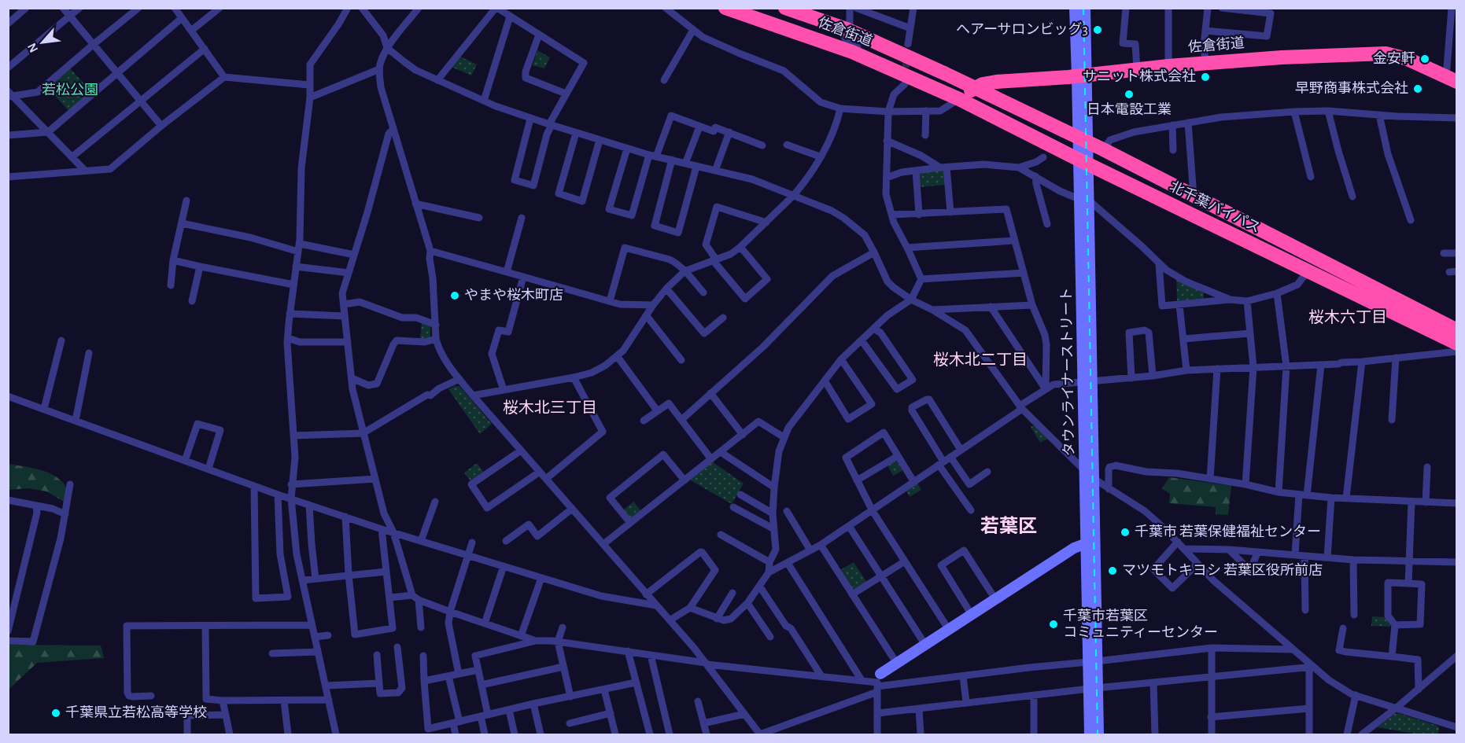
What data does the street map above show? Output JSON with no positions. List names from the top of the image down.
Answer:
{
  "streets": {
    "highway": ["佐倉街道", "北千葉バイパス"],
    "street": ["タウンライナーストリート"]
  },
  "crossings": [
    ["佐倉街道", "北千葉バイパス"],
    ["佐倉街道", "タウンライナーストリート"],
    ["北千葉バイパス", "タウンライナーストリート"]
  ],
  "districts": [
    "桜木六丁目",
    "桜木北二丁目",
    "桜木北三丁目",
    "若葉区"
  ],
  "parks": ["若松公園"],
  "places": [
    "ヘアーサロンビッグ3",
    "金安軒",
    "サニット株式会社",
    "早野商事株式会社",
    "日本電設工業",
    "やまや桜木町店",
    "千葉市 若葉保健福祉センター",
    "マツモトキヨシ 若葉区役所前店",
    "千葉市若葉区 コミュニティーセンター",
    "千葉県立若松高等学校"
  ],
  "north": "bottom left"
}
